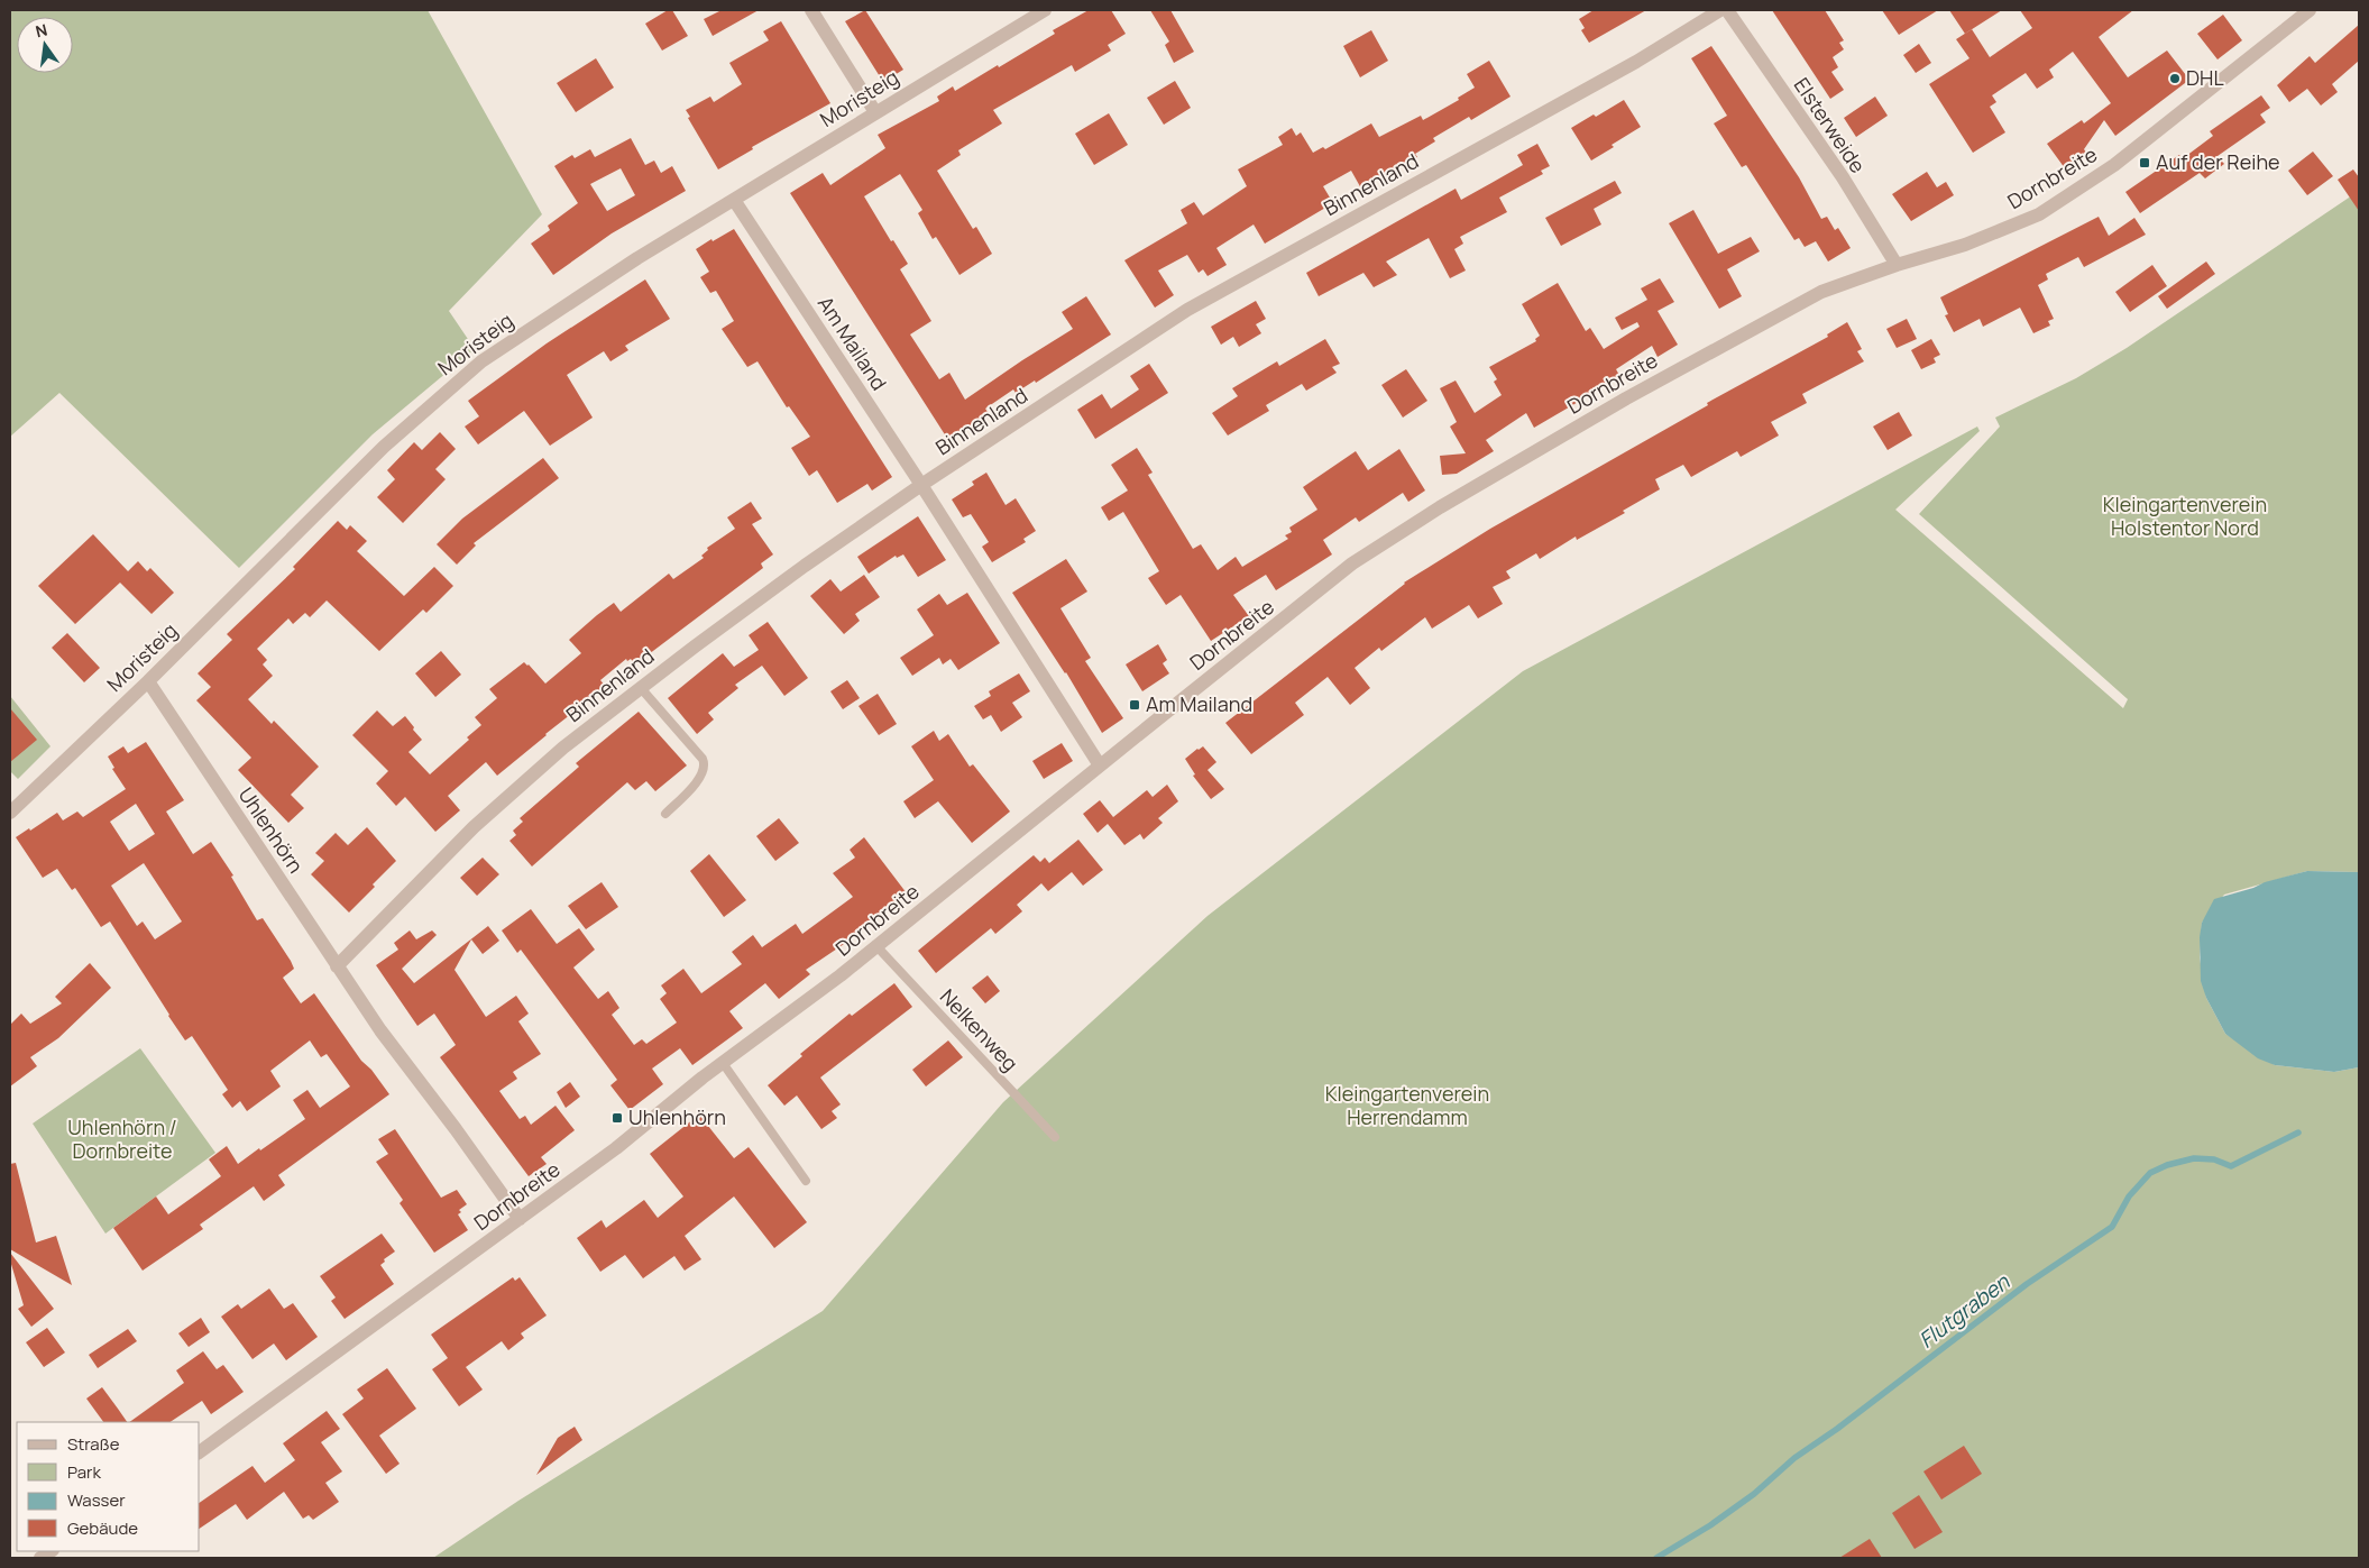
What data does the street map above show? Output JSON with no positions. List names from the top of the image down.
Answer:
{
  "streets": {
    "street": [
      "Moristeig",
      "Elsterweide",
      "Dornbreite",
      "Binnenland",
      "Am Mailand",
      "Uhlenhörn"
    ],
    "lane": ["Nelkenweg"]
  },
  "crossings": [
    ["Moristeig", "Am Mailand"],
    ["Moristeig", "Uhlenhörn"],
    ["Elsterweide", "Dornbreite"],
    ["Dornbreite", "Am Mailand"],
    ["Dornbreite", "Uhlenhörn"],
    ["Dornbreite", "Nelkenweg"],
    ["Binnenland", "Am Mailand"],
    ["Binnenland", "Uhlenhörn"]
  ],
  "water": ["Flutgraben"],
  "parks": ["Kleingartenverein Holstentor Nord", "Kleingartenverein Herrendamm", "Uhlenhörn / Dornbreite"],
  "places": {
    "other": ["DHL"],
    "transit": ["Auf der Reihe", "Am Mailand", "Uhlenhörn"]
  },
  "legend": [
    "Straße",
    "Park",
    "Wasser",
    "Gebäude"
  ],
  "north": "top"
}
